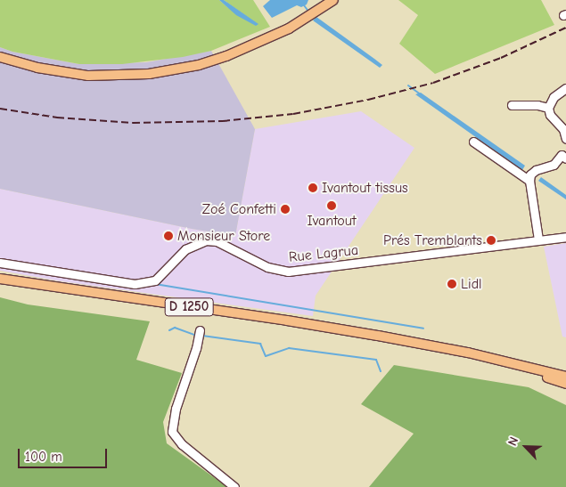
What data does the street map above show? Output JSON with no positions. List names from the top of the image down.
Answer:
{
  "streets": {
    "main road": ["D 1250"],
    "street": ["Rue Lagrua"]
  },
  "places": [
    "Ivantout tissus",
    "Ivantout",
    "Zoé Confetti",
    "Monsieur Store",
    "Prés Tremblants",
    "Lidl"
  ],
  "scale_bar": "100 m",
  "north": "top left"
}
